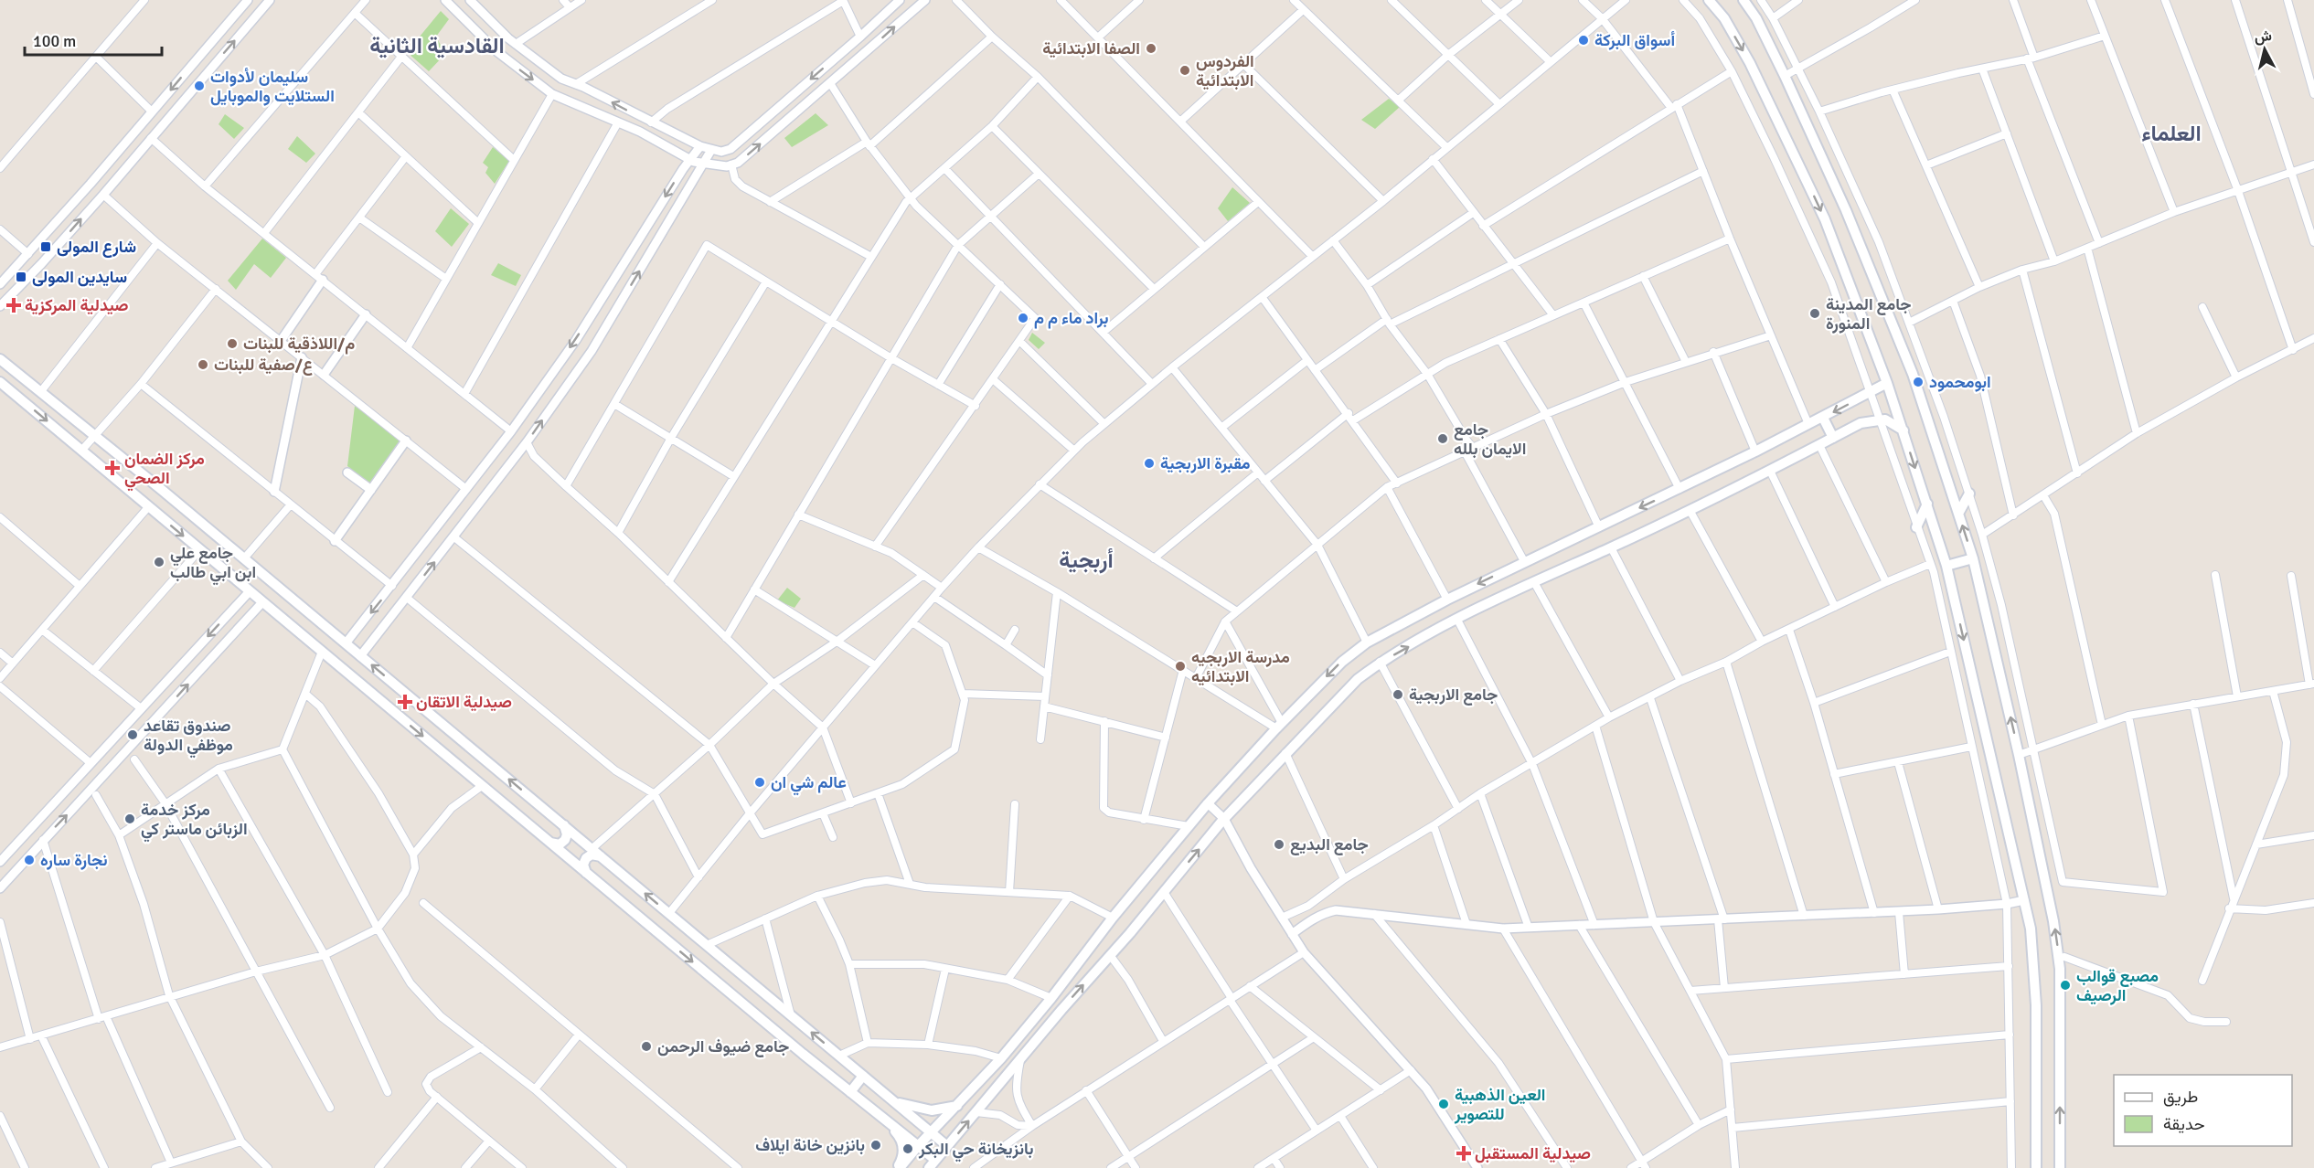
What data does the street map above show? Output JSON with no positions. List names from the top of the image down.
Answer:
{
  "districts": ["القادسية الثانية", "العلماء", "أربجية"],
  "places": {
    "other": [
      "أسواق البركة",
      "الصفا الابتدائية",
      "الفردوس الابتدائية",
      "سليمان لأدوات الستلايت والموبايل",
      "جامع المدينة المنورة",
      "براد ماء م م",
      "م/اللاذقية للبنات",
      "ع/صفية للبنات",
      "ابومحمود",
      "جامع الايمان بلله",
      "مقبرة الاربجية",
      "جامع علي ابن ابي طالب",
      "مدرسة الاربجيه الابتدائيه",
      "جامع الاربجية",
      "صندوق تقاعد موظفي الدولة",
      "عالم شي ان",
      "مركز خدمة الزبائن ماستر كي",
      "جامع البديع",
      "نجارة ساره",
      "مصبع قوالب الرصيف",
      "جامع ضيوف الرحمن",
      "العين الذهبية للتصوير",
      "بانزين خانة ايلاف",
      "بانزيخانة حي البكر"
    ],
    "transit": ["شارع المولى", "سايدين المولى"],
    "health": [
      "صيدلية المركزية",
      "مركز الضمان الصحي",
      "صيدلية الاتقان",
      "صيدلية المستقبل"
    ]
  },
  "legend": ["طريق", "حديقة"],
  "scale_bar": "100 m",
  "north": "top"
}
